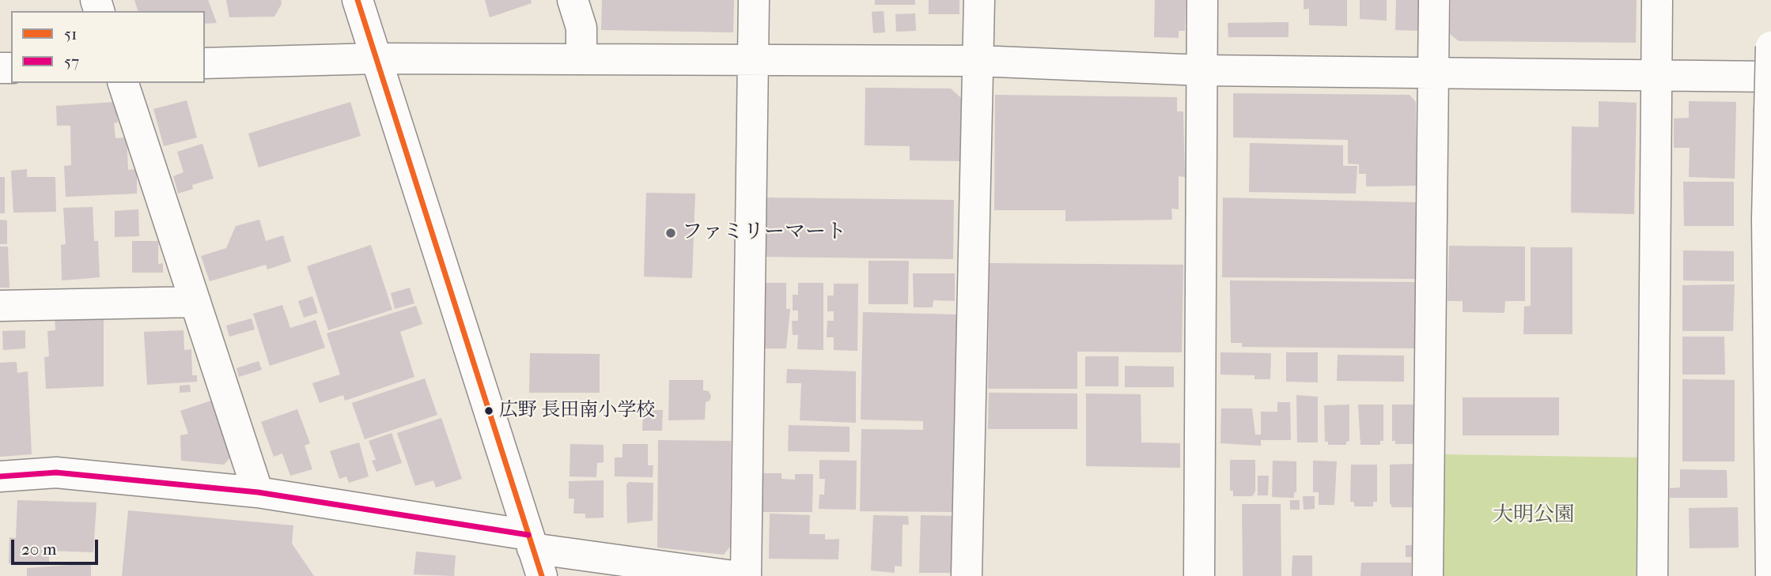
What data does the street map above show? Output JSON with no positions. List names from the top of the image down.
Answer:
{
  "parks": ["大明公園"],
  "places": ["ファミリーマート", "広野 長田南小学校"],
  "lines": ["transit line 51", "transit line 57"],
  "legend": ["51", "57"],
  "scale_bar": "20 m"
}
